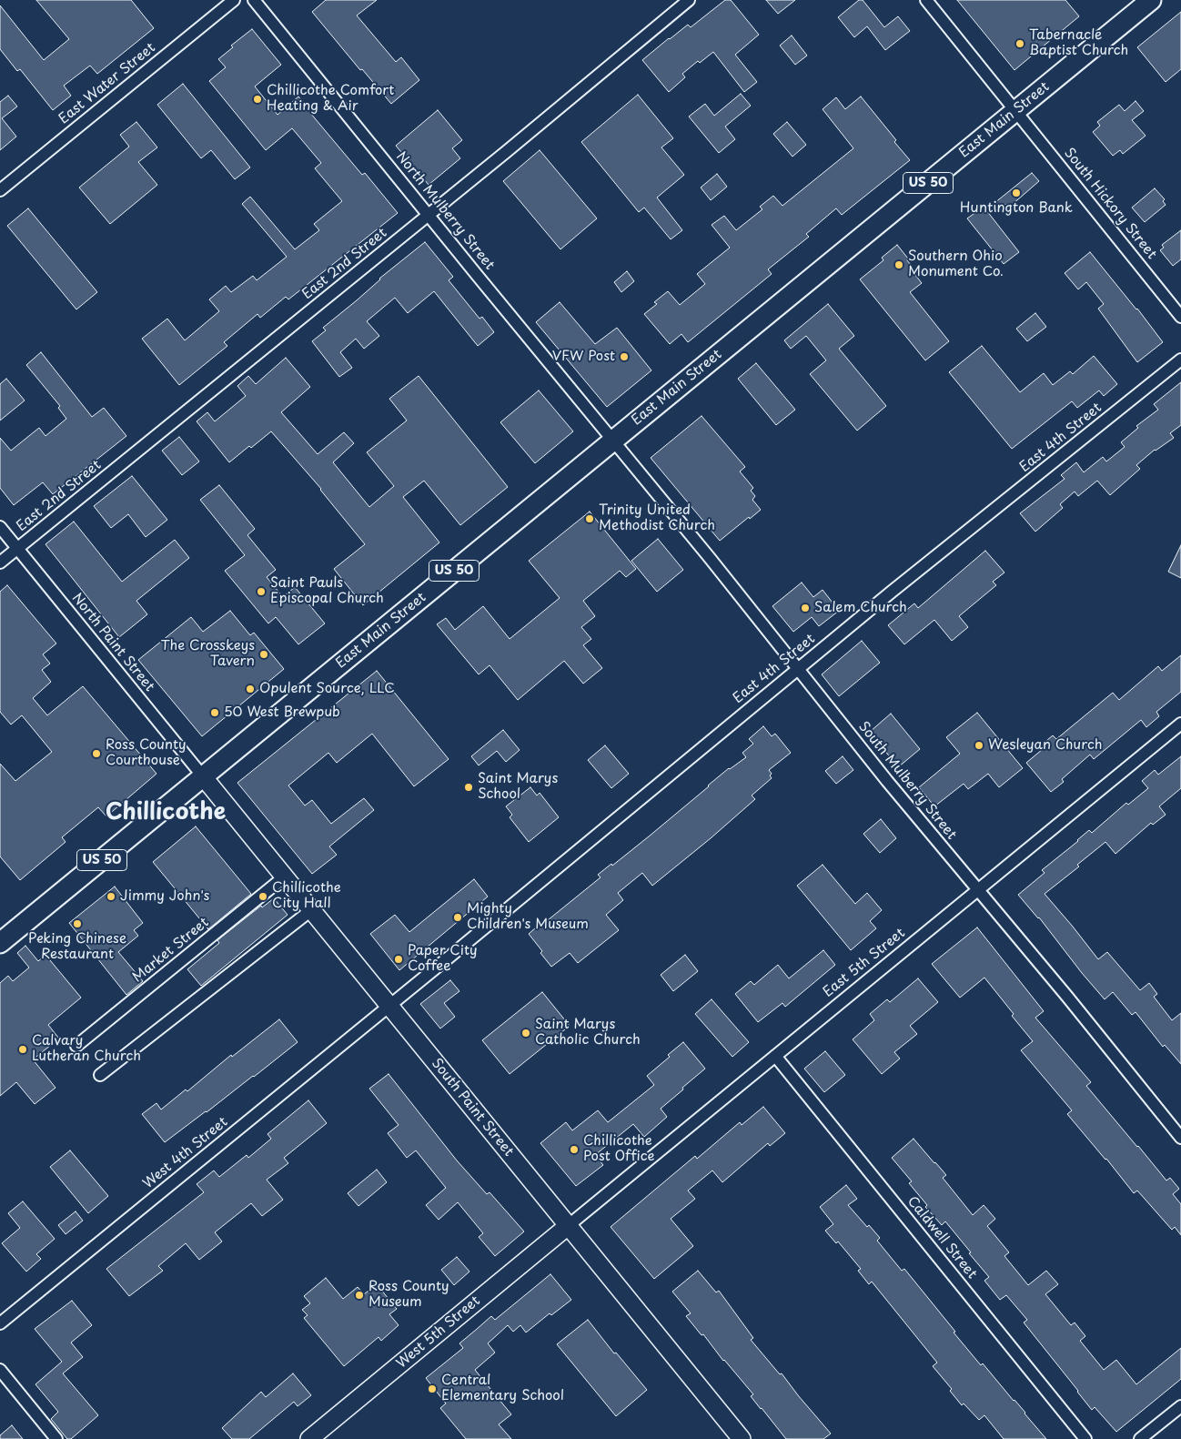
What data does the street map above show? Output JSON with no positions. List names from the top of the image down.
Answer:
{
  "streets": {
    "main road": [
      "East Main Street",
      "US 50",
      "South Paint Street",
      "West 5th Street"
    ],
    "street": [
      "East Water Street",
      "South Hickory Street",
      "North Mulberry Street",
      "East 2nd Street",
      "East 4th Street",
      "North Paint Street",
      "South Mulberry Street",
      "Market Street",
      "East 5th Street",
      "West 4th Street",
      "Caldwell Street"
    ]
  },
  "crossings": [
    ["East Main Street", "US 50"],
    ["East Main Street", "South Hickory Street"],
    ["East Main Street", "North Mulberry Street"],
    ["East Main Street", "North Paint Street"],
    ["East Main Street", "South Mulberry Street"],
    ["East Main Street", "South Paint Street"],
    ["US 50", "North Paint Street"],
    ["US 50", "South Paint Street"],
    ["North Mulberry Street", "East 2nd Street"],
    ["North Mulberry Street", "South Mulberry Street"],
    ["East 2nd Street", "North Paint Street"],
    ["East 4th Street", "South Mulberry Street"],
    ["East 4th Street", "South Paint Street"],
    ["East 4th Street", "West 4th Street"],
    ["North Paint Street", "South Paint Street"],
    ["South Mulberry Street", "East 5th Street"],
    ["Market Street", "South Paint Street"],
    ["East 5th Street", "South Paint Street"],
    ["East 5th Street", "Caldwell Street"],
    ["East 5th Street", "West 5th Street"],
    ["South Paint Street", "West 4th Street"],
    ["South Paint Street", "West 5th Street"]
  ],
  "districts": ["Chillicothe"],
  "places": [
    "Tabernacle Baptist Church",
    "Chillicothe Comfort Heating & Air",
    "Huntington Bank",
    "Southern Ohio Monument Co.",
    "VFW Post",
    "Trinity United Methodist Church",
    "Saint Pauls Episcopal Church",
    "Salem Church",
    "The Crosskeys Tavern",
    "Opulent Source, LLC",
    "50 West Brewpub",
    "Wesleyan Church",
    "Ross County Courthouse",
    "Saint Marys School",
    "Jimmy John's",
    "Chillicothe City Hall",
    "Mighty Children's Museum",
    "Peking Chinese Restaurant",
    "Paper City Coffee",
    "Saint Marys Catholic Church",
    "Calvary Lutheran Church",
    "Chillicothe Post Office",
    "Ross County Museum",
    "Central Elementary School"
  ]
}
